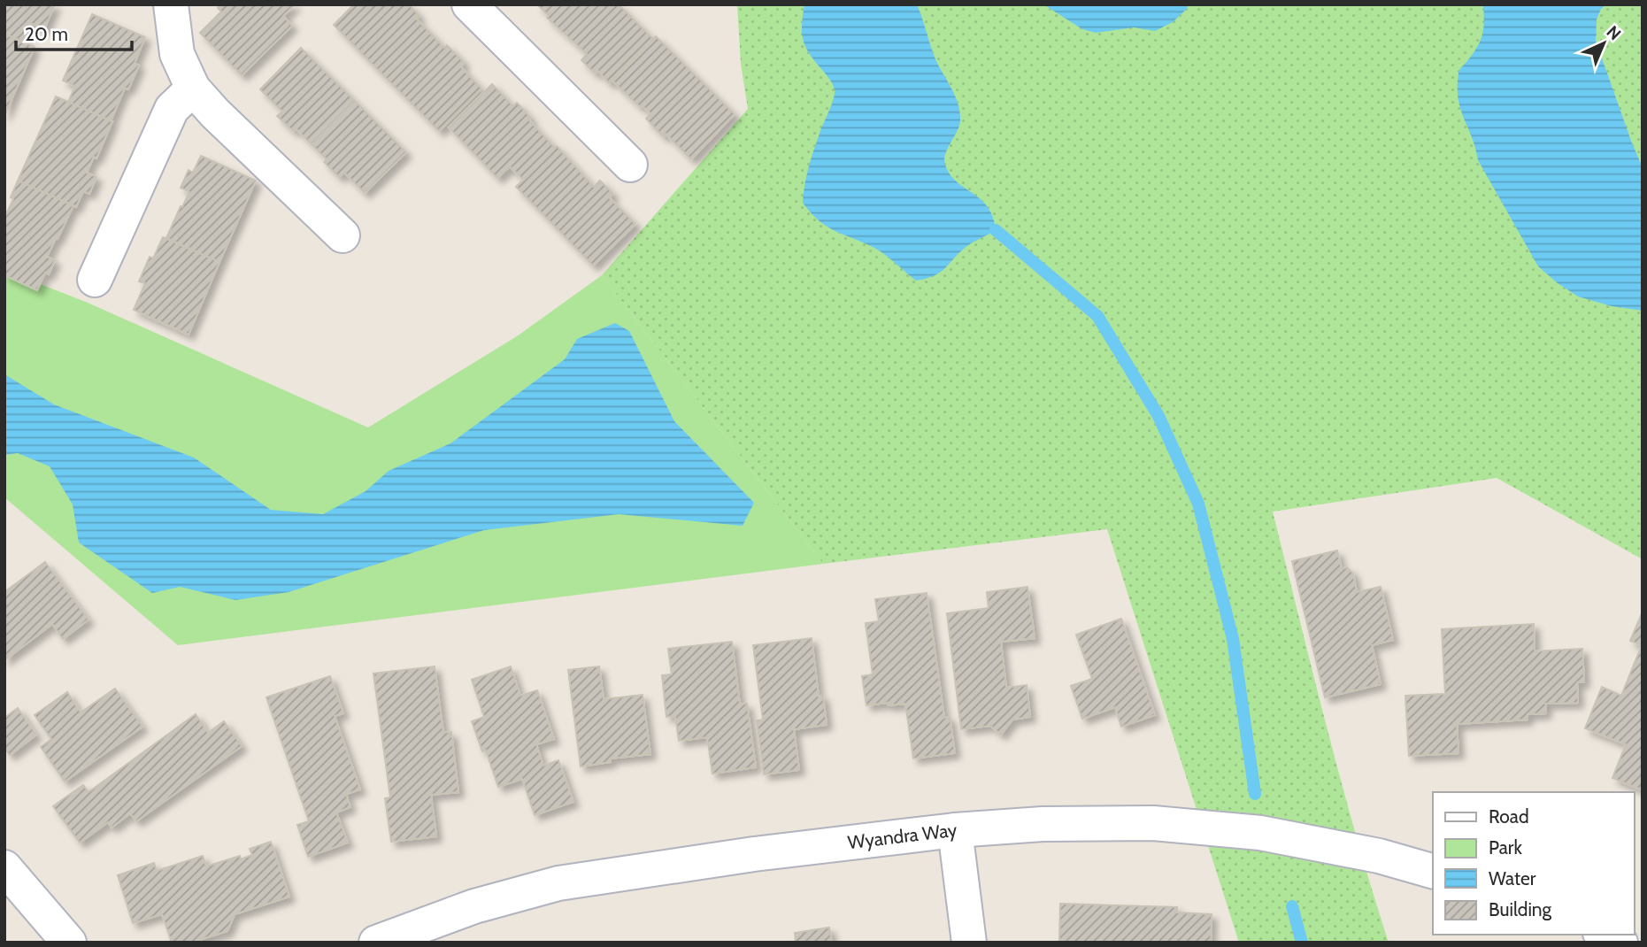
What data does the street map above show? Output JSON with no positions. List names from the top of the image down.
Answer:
{
  "streets": {
    "street": ["Wyandra Way"]
  },
  "legend": [
    "Road",
    "Park",
    "Water",
    "Building"
  ],
  "scale_bar": "20 m",
  "north": "top right"
}
